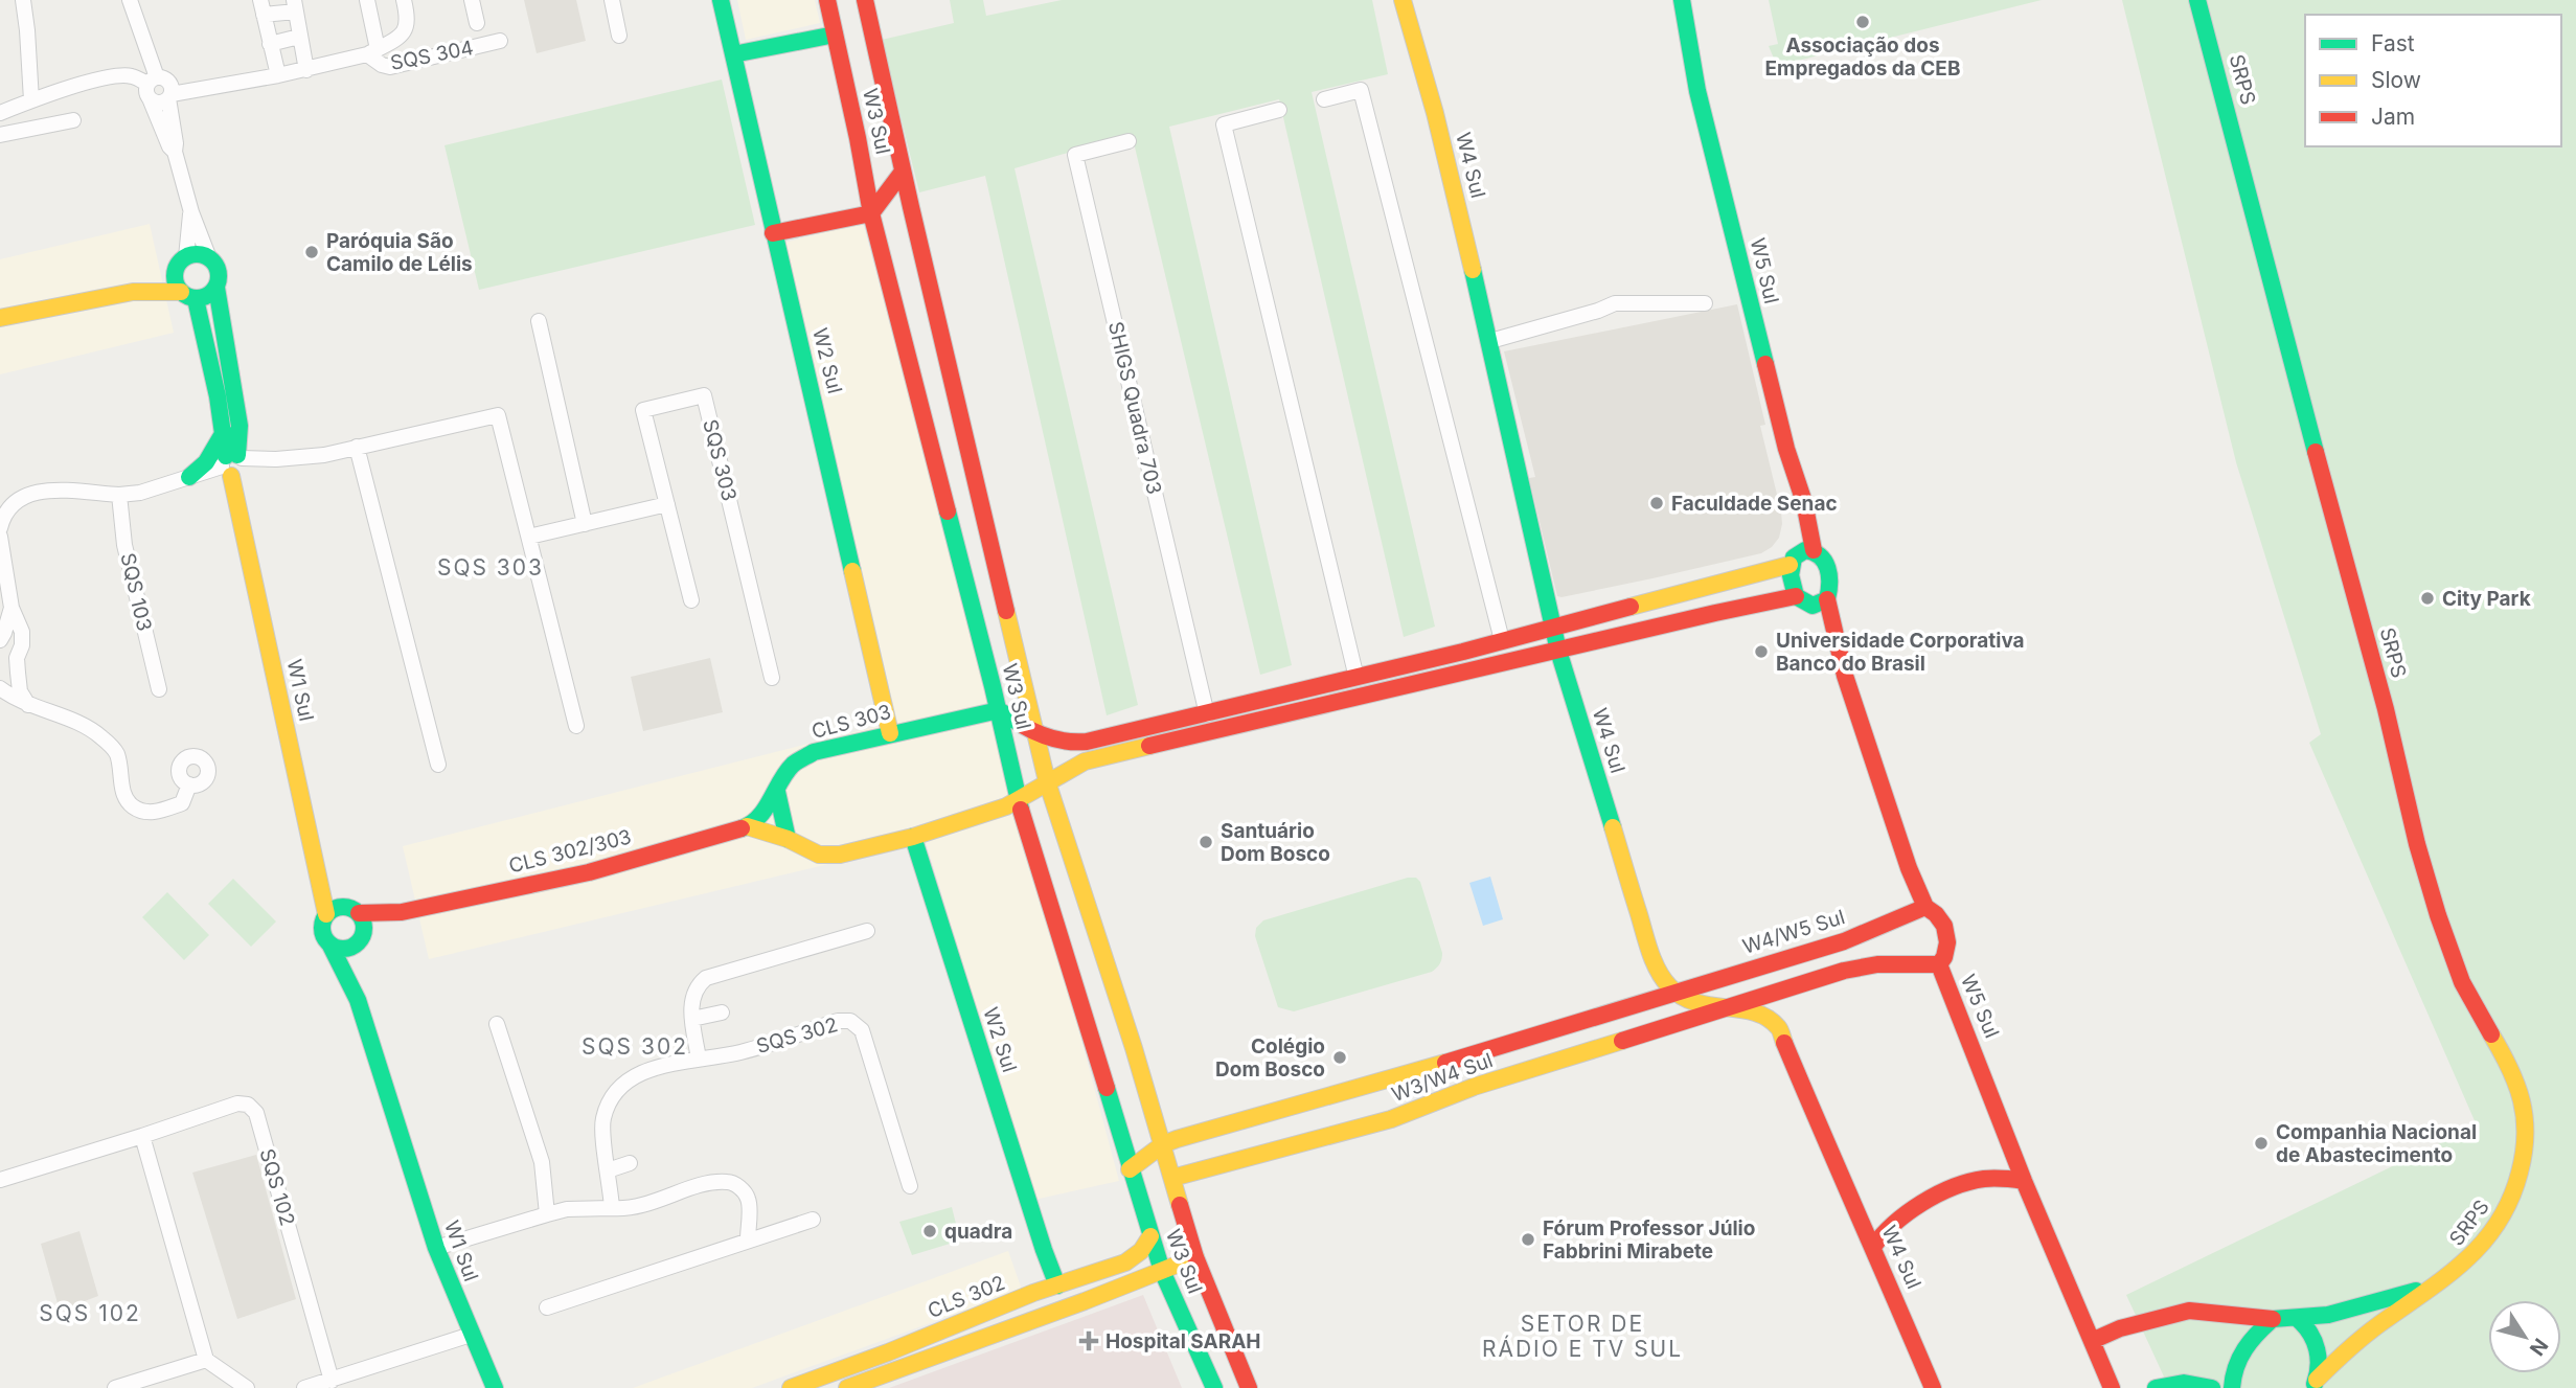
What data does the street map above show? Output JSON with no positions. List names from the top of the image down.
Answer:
{
  "streets": {
    "main road": [
      "SRPS",
      "W3 Sul",
      "W4 Sul",
      "W5 Sul",
      "W2 Sul",
      "W1 Sul",
      "CLS 303",
      "CLS 302/303",
      "W4/W5 Sul",
      "W3/W4 Sul",
      "CLS 302"
    ],
    "street": [
      "SQS 304",
      "SHIGS Quadra 703",
      "SQS 303",
      "SQS 103",
      "SQS 302",
      "SQS 102"
    ]
  },
  "crossings": [
    ["W3 Sul", "CLS 303"],
    ["W3 Sul", "W3/W4 Sul"],
    ["W3 Sul", "CLS 302"],
    ["W4 Sul", "W4/W5 Sul"],
    ["W4 Sul", "W3/W4 Sul"],
    ["W5 Sul", "W4/W5 Sul"],
    ["W2 Sul", "CLS 303"],
    ["W2 Sul", "CLS 302"],
    ["W1 Sul", "CLS 302/303"],
    ["CLS 303", "CLS 302/303"],
    ["W4/W5 Sul", "W3/W4 Sul"]
  ],
  "districts": [
    "SQS 303",
    "SQS 302",
    "SQS 102",
    "SETOR DE RÁDIO E TV SUL"
  ],
  "places": {
    "other": [
      "Associação dos Empregados da CEB",
      "Paróquia São Camilo de Lélis",
      "Faculdade Senac",
      "City Park",
      "Universidade Corporativa Banco do Brasil",
      "Santuário Dom Bosco",
      "Colégio Dom Bosco",
      "Companhia Nacional de Abastecimento",
      "quadra",
      "Fórum Professor Júlio Fabbrini Mirabete"
    ],
    "health": ["Hospital SARAH"]
  },
  "legend": ["Fast", "Slow", "Jam"],
  "north": "bottom right"
}
